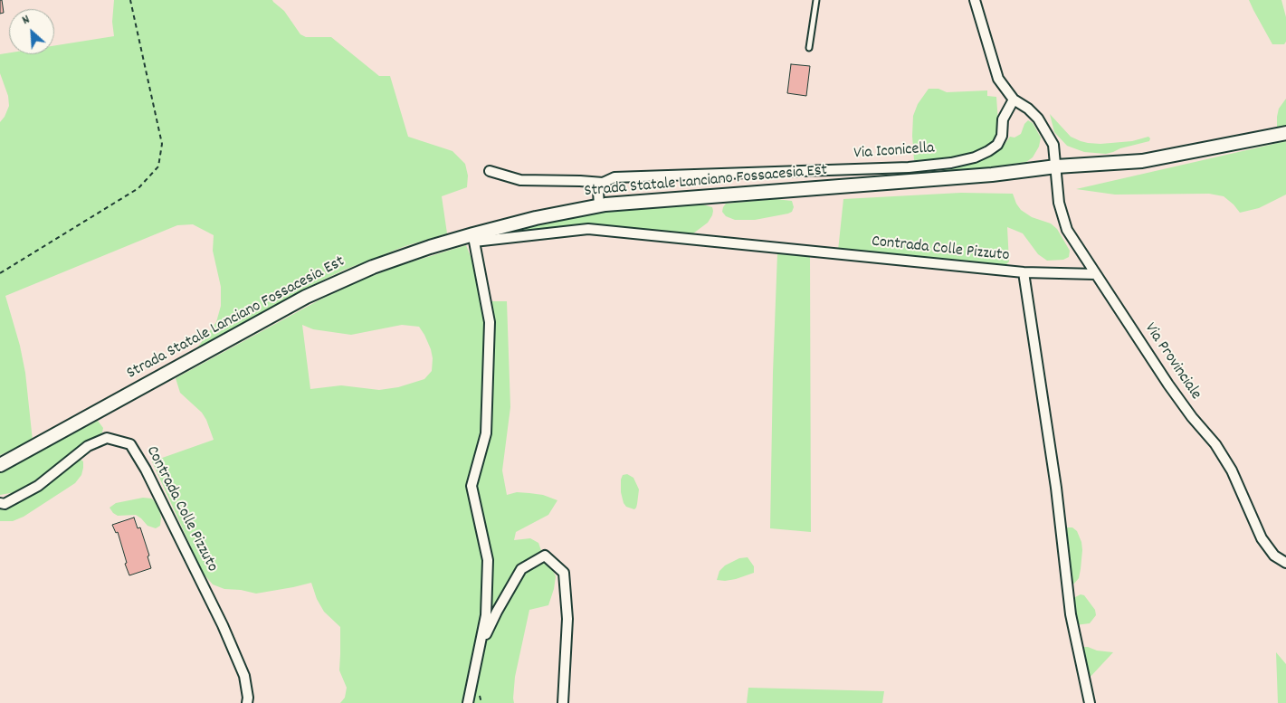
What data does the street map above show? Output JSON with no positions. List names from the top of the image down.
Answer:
{
  "streets": {
    "main road": ["Strada Statale Lanciano Fossacesia Est"],
    "street": ["Via Iconicella", "Contrada Colle Pizzuto", "Via Provinciale"]
  },
  "crossings": [
    ["Via Iconicella", "Via Provinciale"],
    ["Strada Statale Lanciano Fossacesia Est", "Contrada Colle Pizzuto"],
    ["Strada Statale Lanciano Fossacesia Est", "Via Provinciale"]
  ],
  "north": "top left"
}
